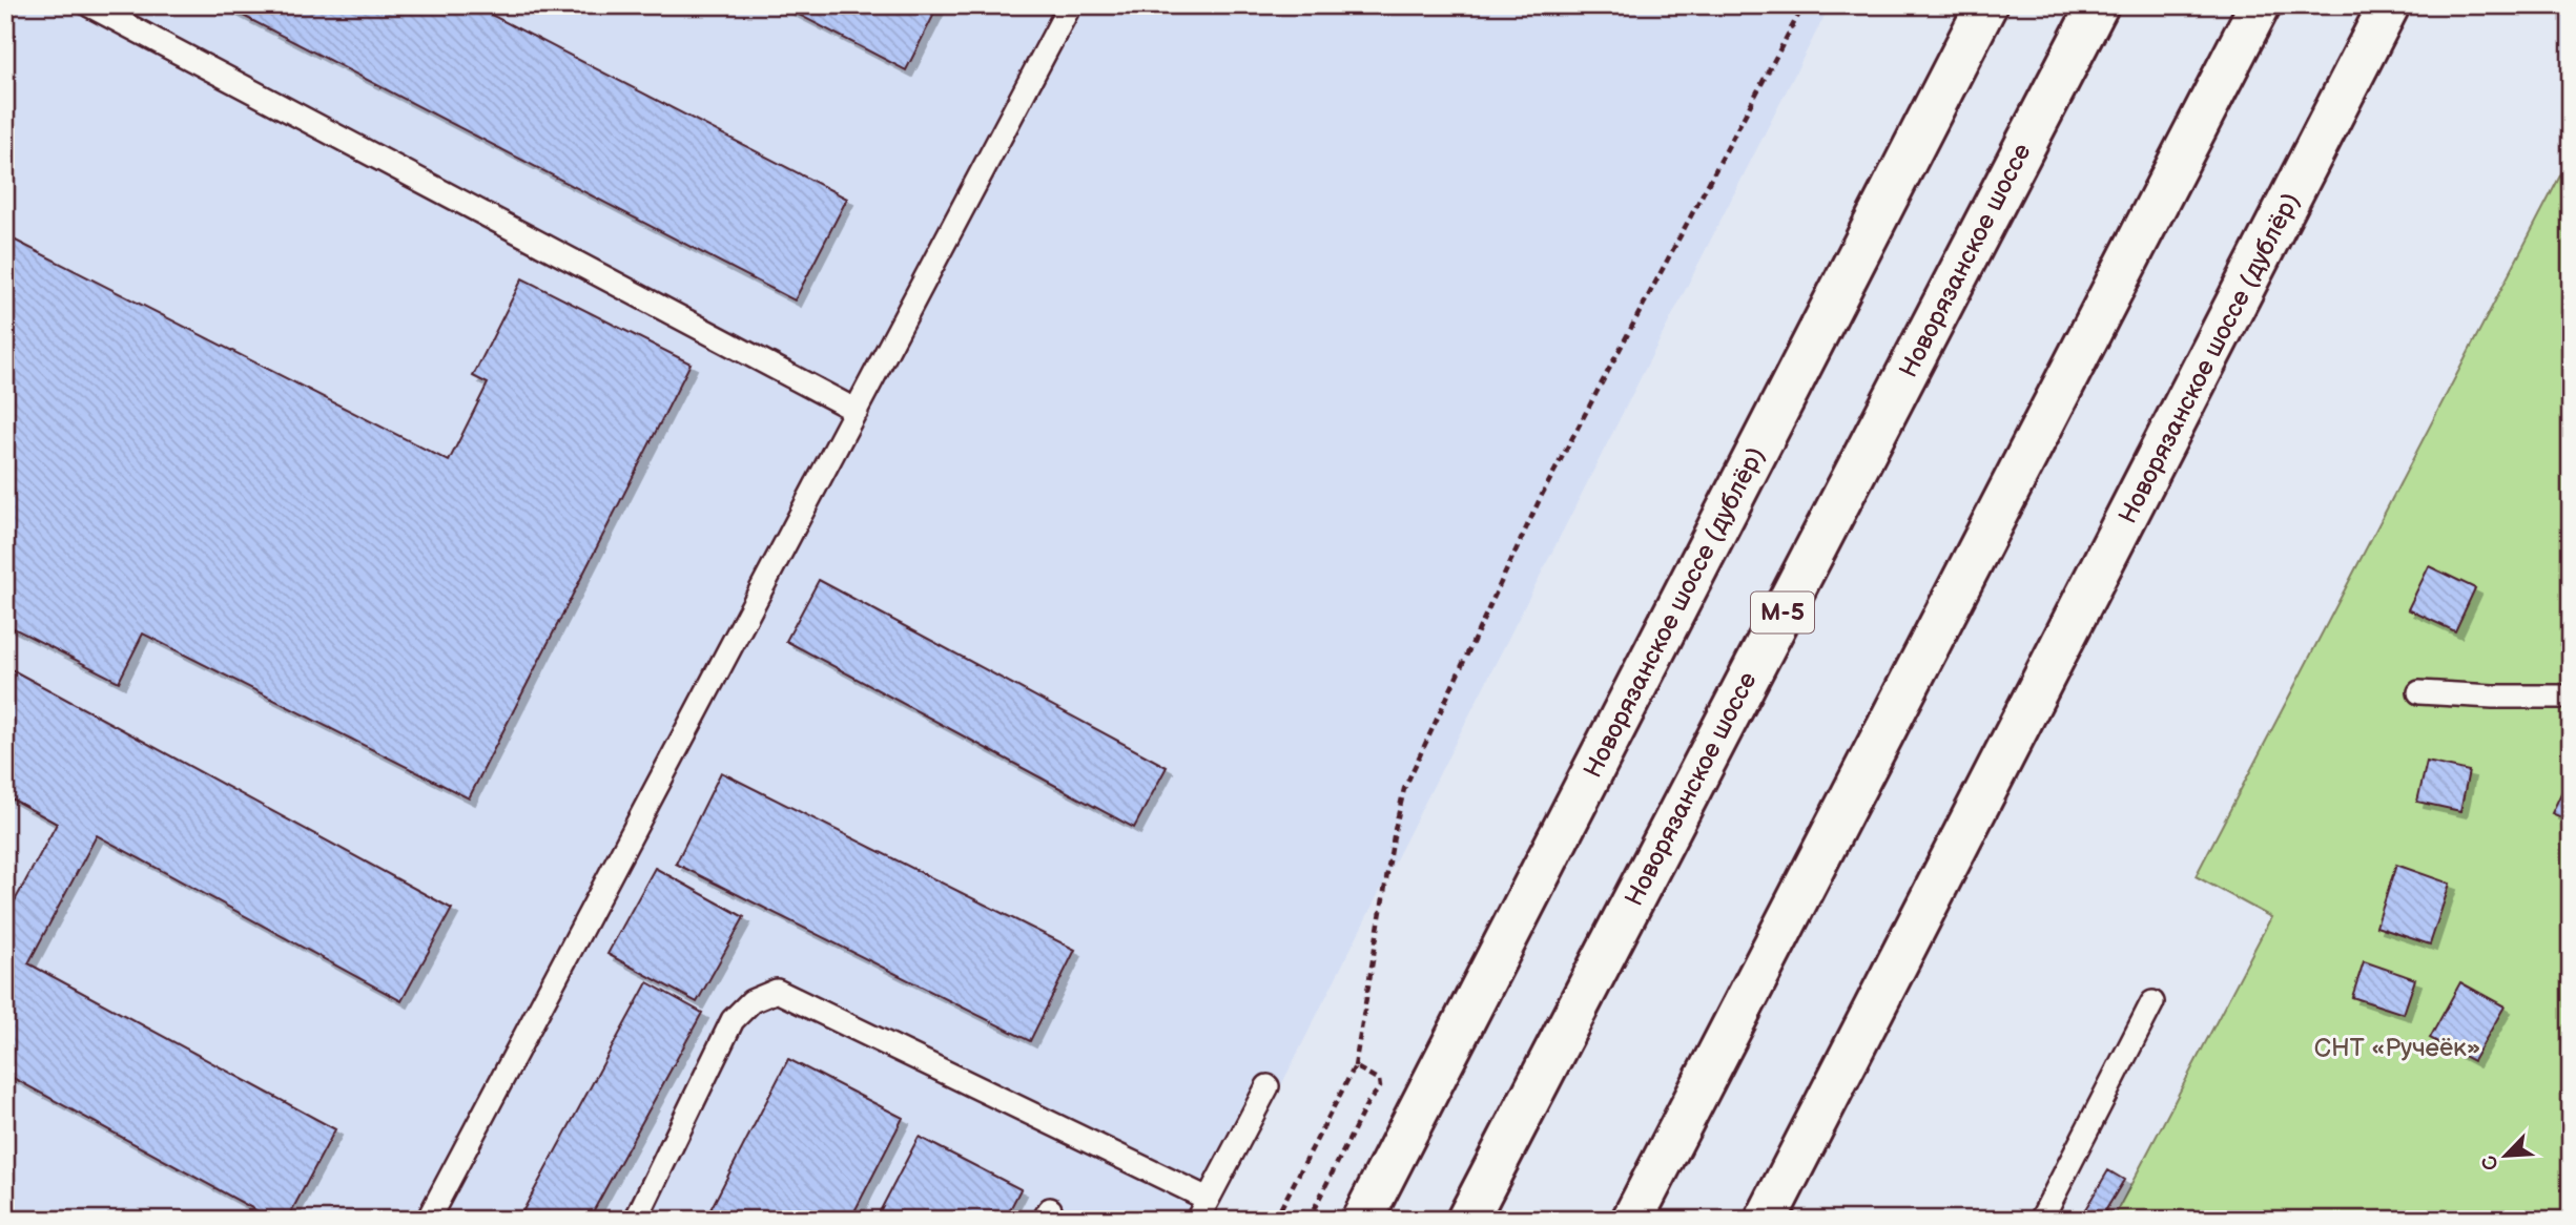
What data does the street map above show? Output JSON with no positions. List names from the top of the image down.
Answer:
{
  "streets": {
    "main road": ["Новорязанское шоссе", "Новорязанское шоссе (дублёр)", "М-5"]
  },
  "parks": ["СНТ «Ручеёк»"],
  "north": "bottom left"
}
